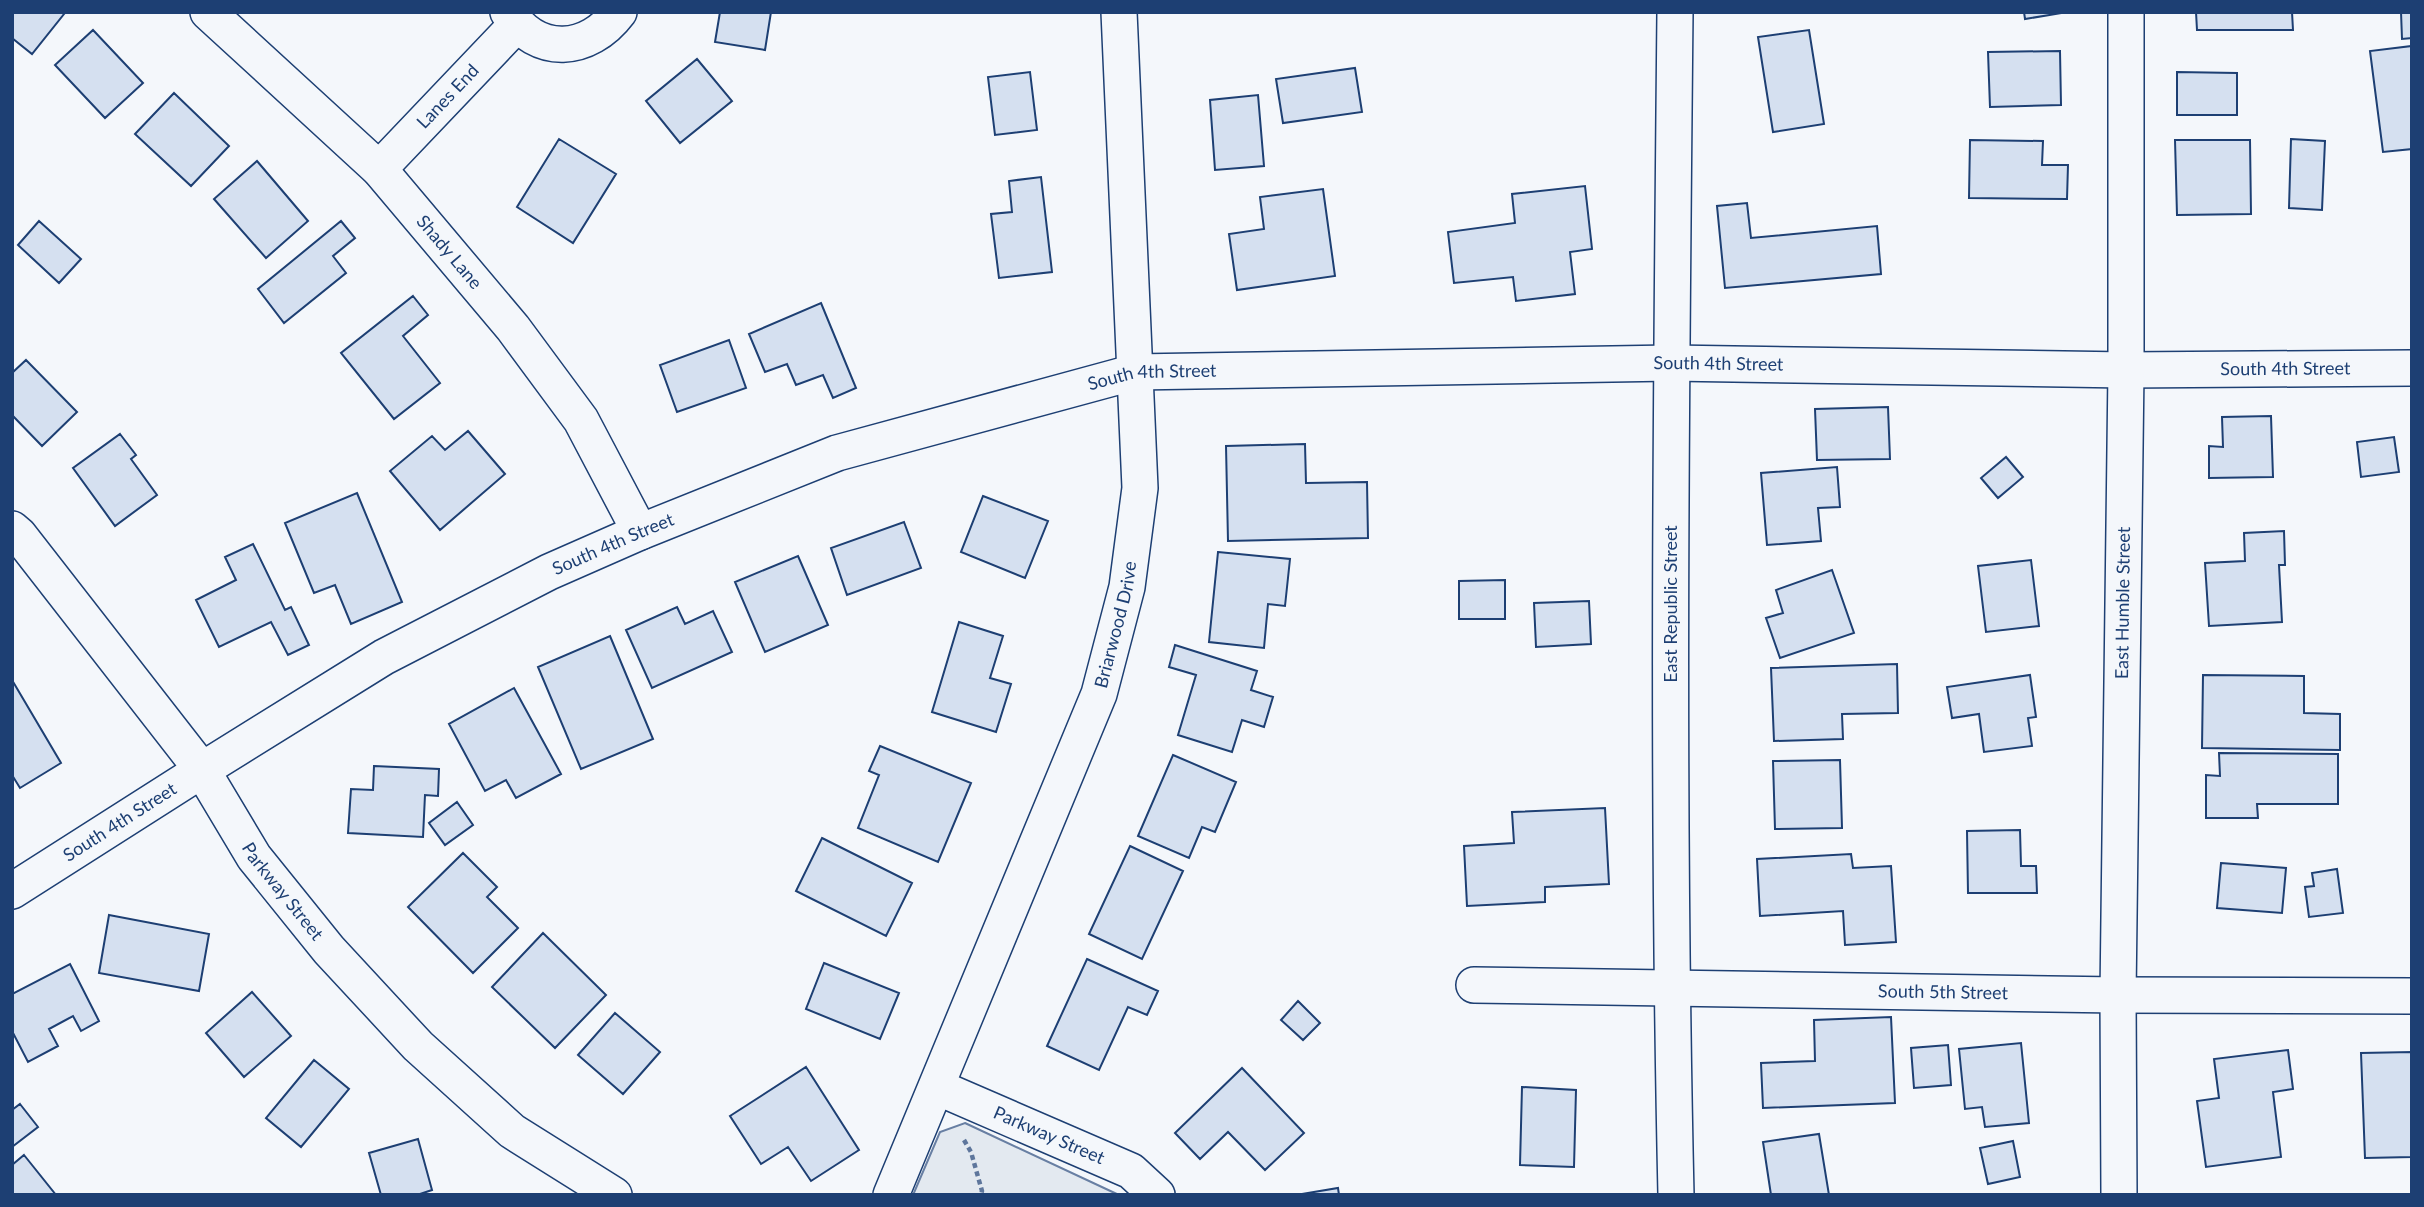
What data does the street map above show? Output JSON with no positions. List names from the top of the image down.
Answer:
{
  "streets": {
    "street": [
      "Lanes End",
      "Shady Lane",
      "South 4th Street",
      "East Republic Street",
      "East Humble Street",
      "Briarwood Drive",
      "Parkway Street",
      "South 5th Street"
    ]
  },
  "crossings": [
    ["Lanes End", "Shady Lane"],
    ["Shady Lane", "South 4th Street"],
    ["South 4th Street", "East Republic Street"],
    ["South 4th Street", "East Humble Street"],
    ["South 4th Street", "Briarwood Drive"],
    ["South 4th Street", "Parkway Street"],
    ["East Republic Street", "South 5th Street"],
    ["East Humble Street", "South 5th Street"],
    ["Briarwood Drive", "Parkway Street"]
  ]
}
